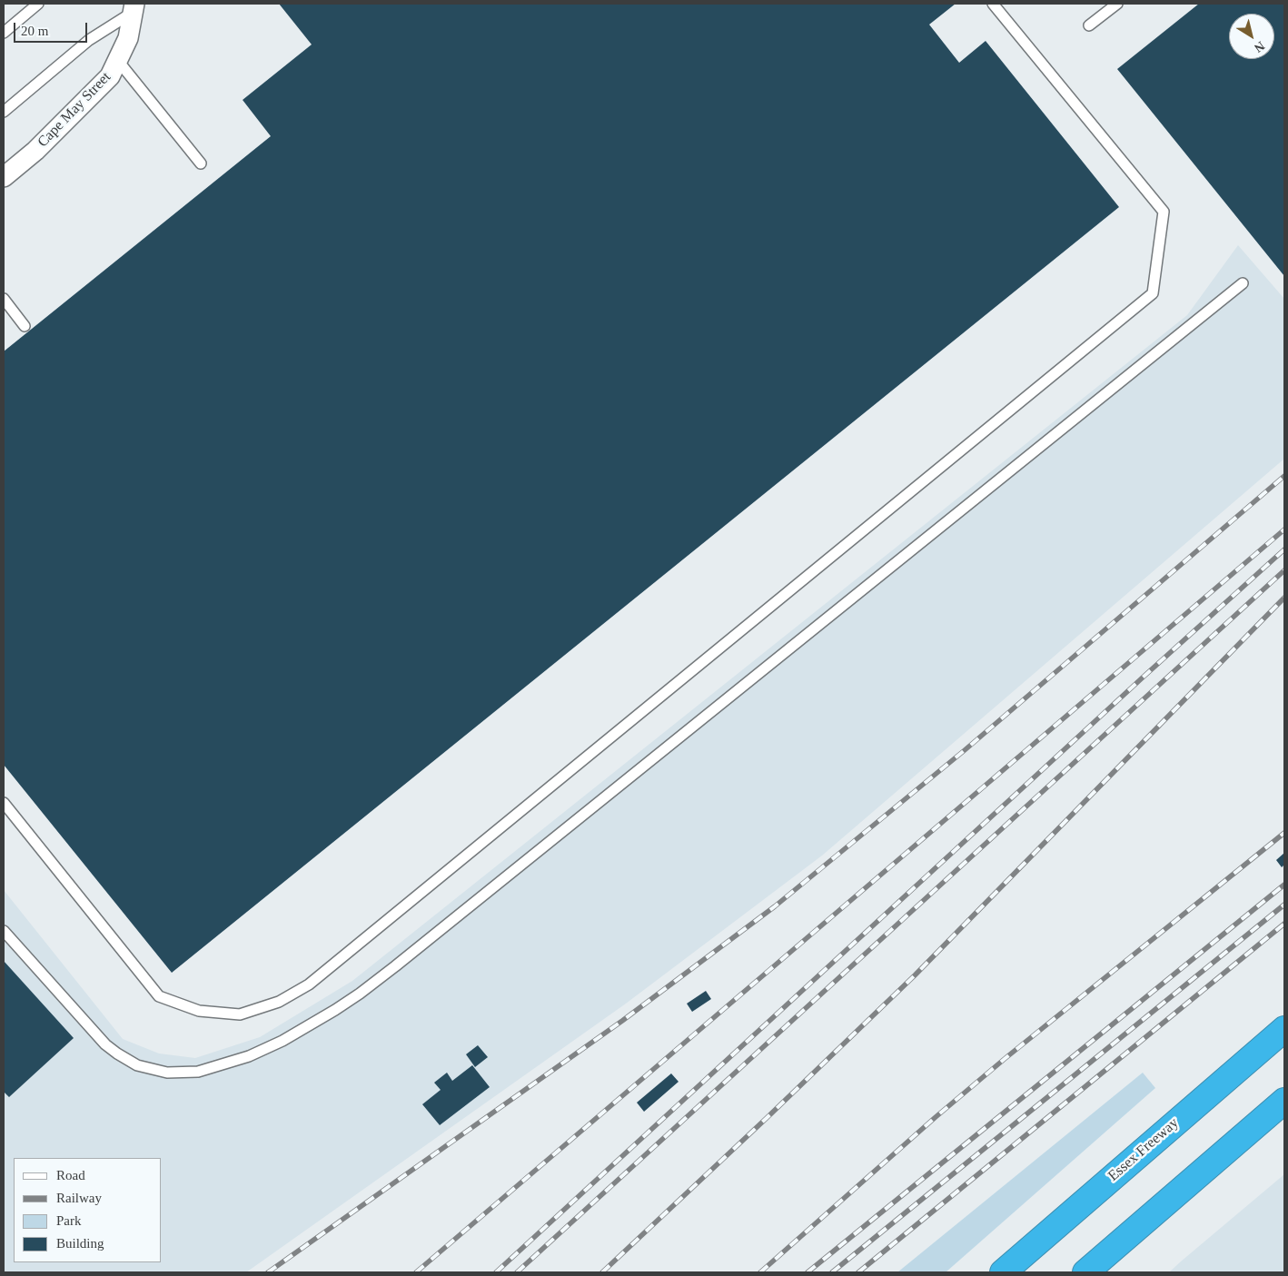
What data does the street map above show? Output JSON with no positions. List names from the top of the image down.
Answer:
{
  "streets": {
    "highway": ["Essex Freeway"],
    "street": ["Cape May Street"]
  },
  "legend": [
    "Road",
    "Railway",
    "Park",
    "Building"
  ],
  "scale_bar": "20 m",
  "north": "bottom right"
}
